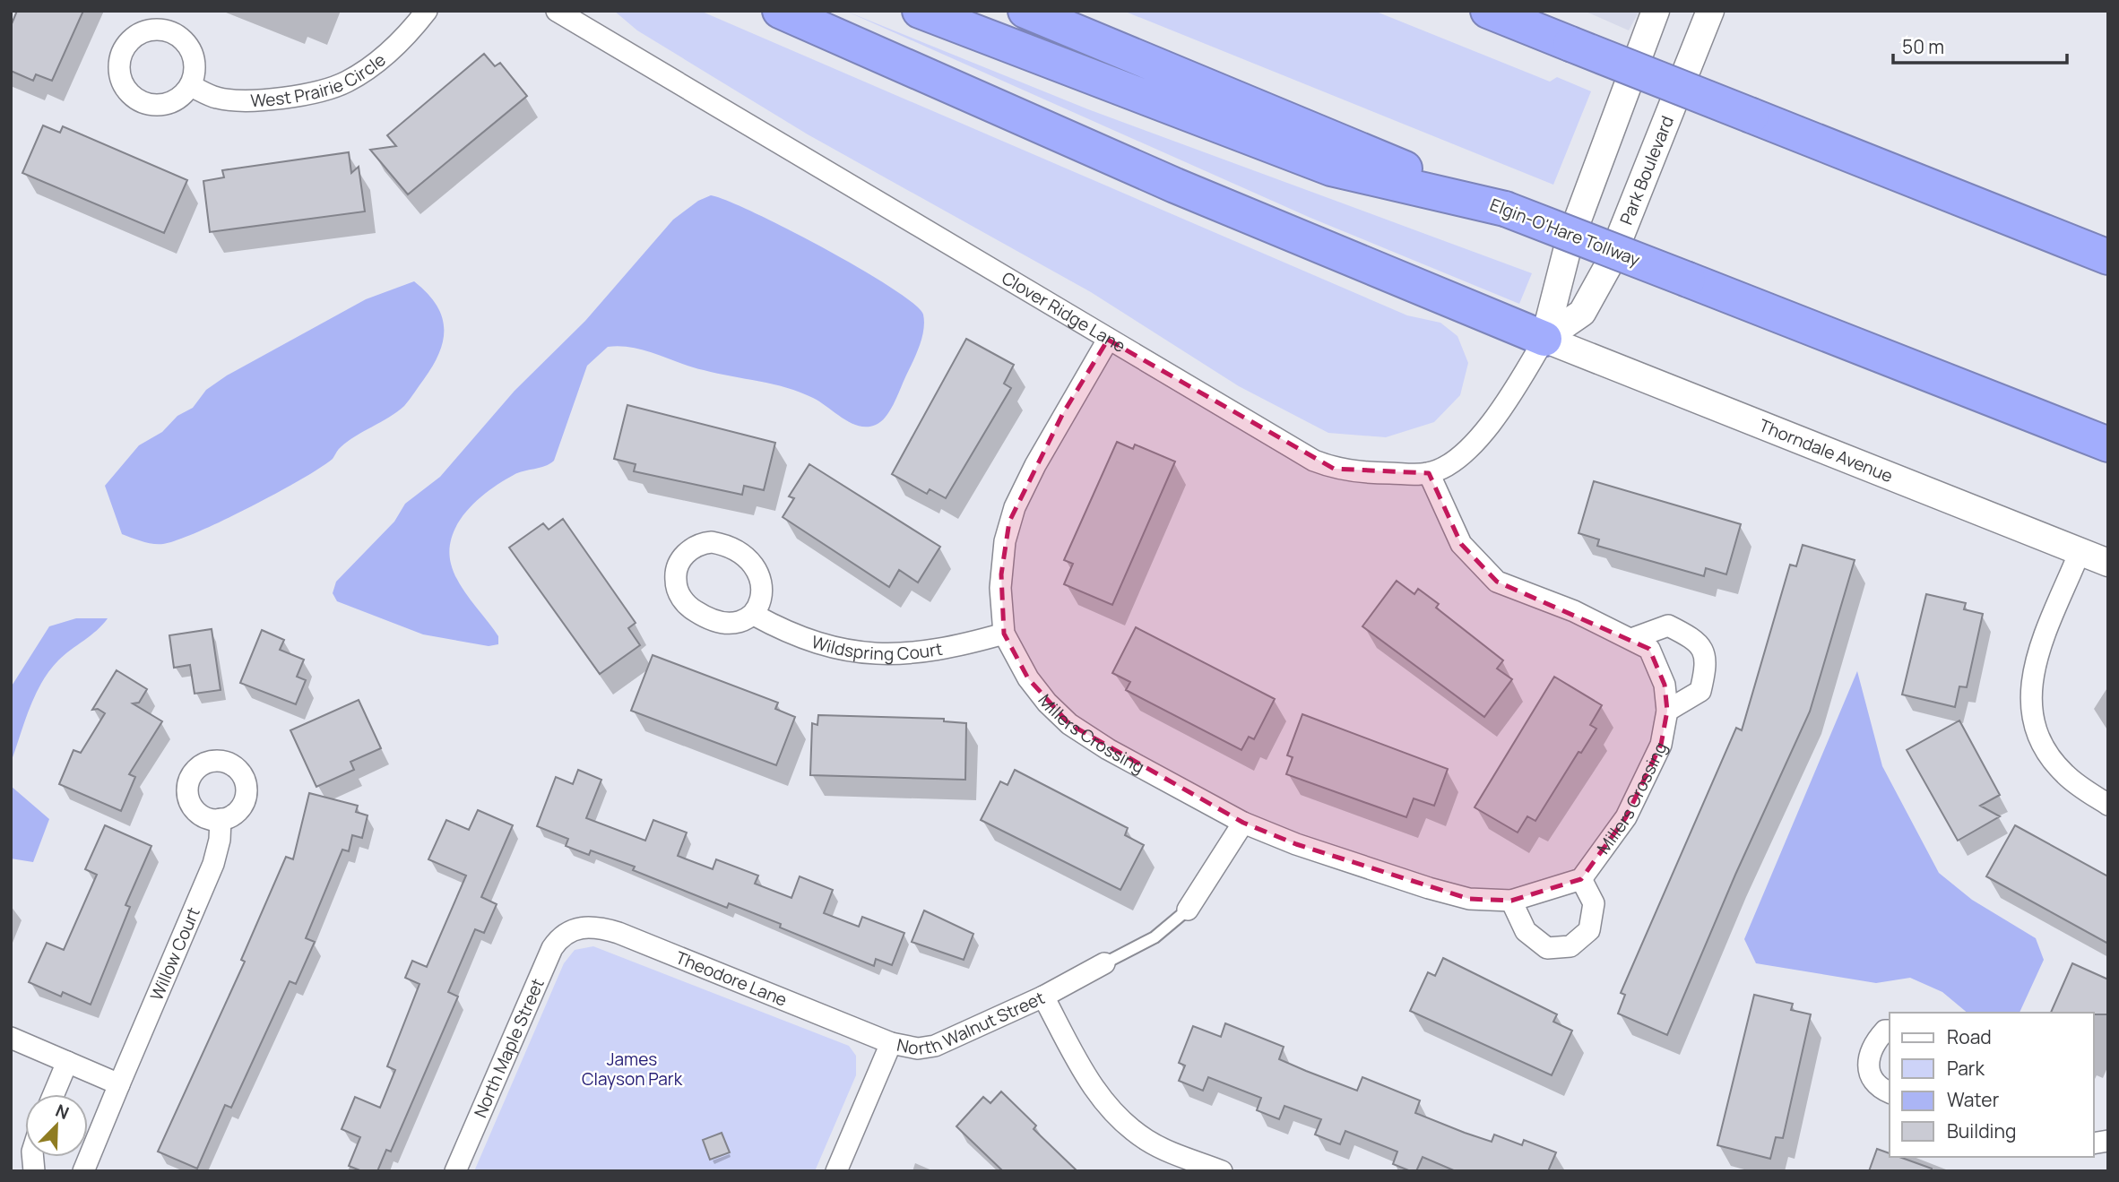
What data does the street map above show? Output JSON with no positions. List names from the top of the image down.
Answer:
{
  "streets": {
    "highway": ["Elgin-O'Hare Tollway"],
    "street": [
      "West Prairie Circle",
      "Park Boulevard",
      "Clover Ridge Lane",
      "Thorndale Avenue",
      "Wildspring Court",
      "Millers Crossing",
      "Willow Court",
      "Theodore Lane",
      "North Walnut Street",
      "North Maple Street"
    ]
  },
  "crossings": [
    ["Park Boulevard", "Clover Ridge Lane"],
    ["Park Boulevard", "Thorndale Avenue"],
    ["Clover Ridge Lane", "Thorndale Avenue"],
    ["Clover Ridge Lane", "Millers Crossing"],
    ["Wildspring Court", "Millers Crossing"],
    ["Theodore Lane", "North Walnut Street"],
    ["Theodore Lane", "North Maple Street"]
  ],
  "parks": ["James Clayson Park"],
  "legend": [
    "Road",
    "Park",
    "Water",
    "Building"
  ],
  "scale_bar": "50 m",
  "north": "top right"
}
